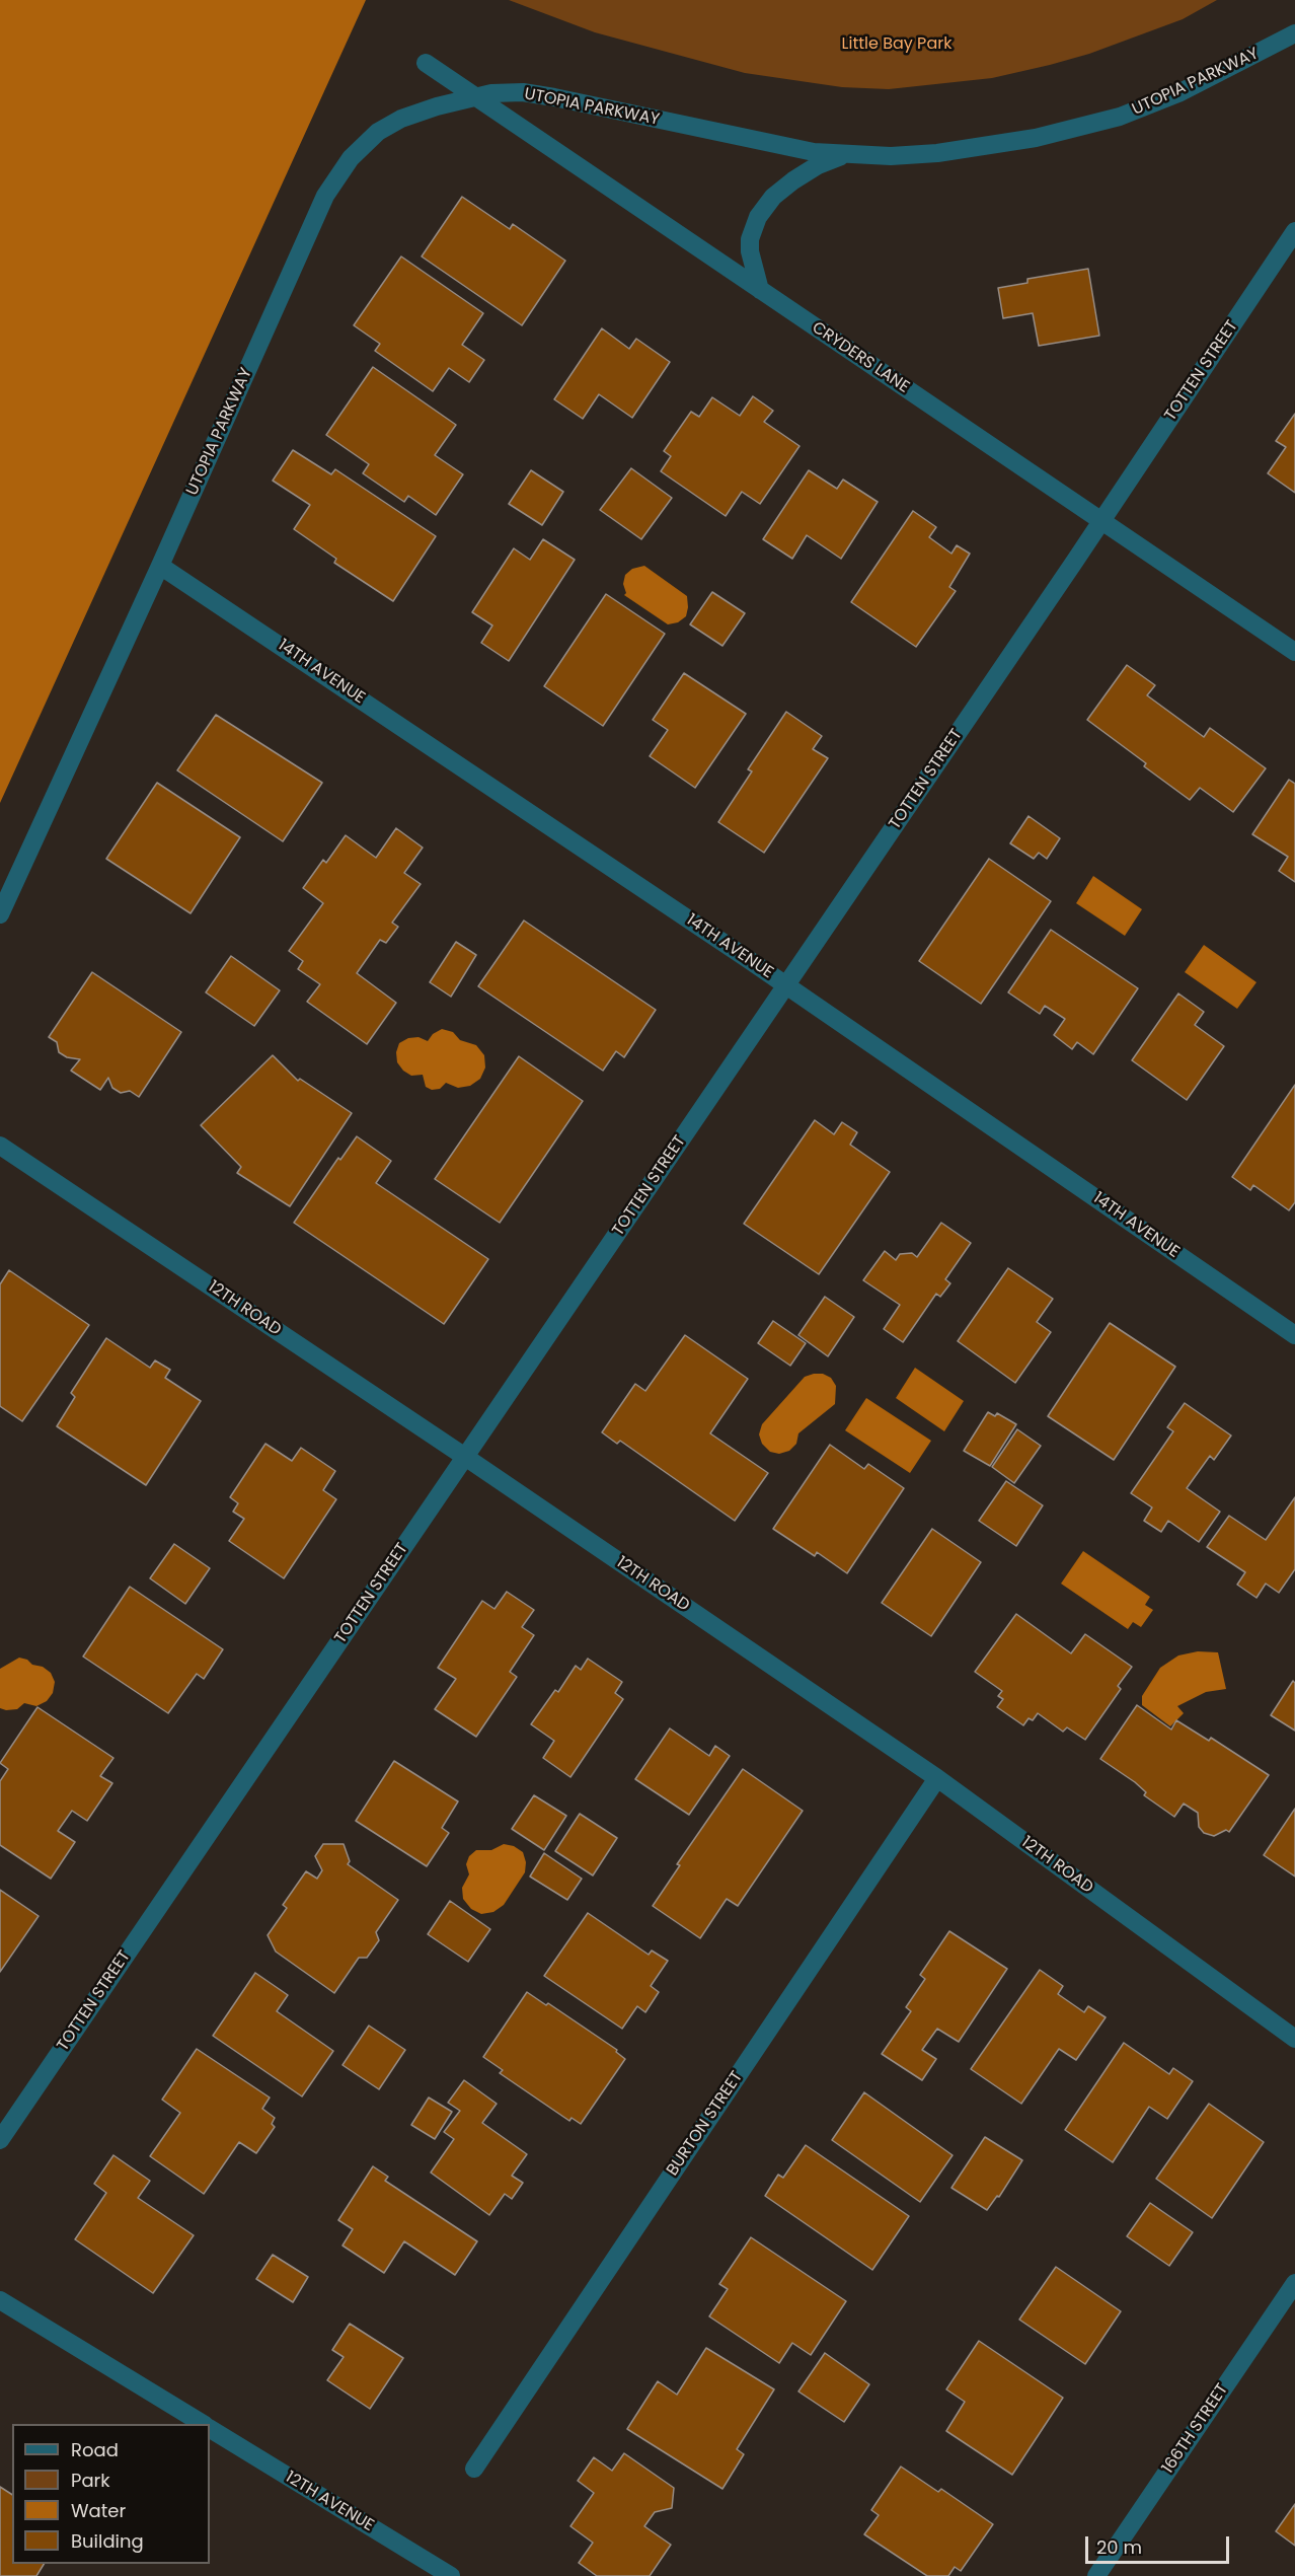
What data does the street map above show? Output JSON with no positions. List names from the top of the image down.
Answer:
{
  "streets": {
    "street": [
      "UTOPIA PARKWAY",
      "CRYDERS LANE",
      "TOTTEN STREET",
      "14TH AVENUE",
      "12TH ROAD",
      "BURTON STREET",
      "166TH STREET",
      "12TH AVENUE"
    ]
  },
  "crossings": [
    ["UTOPIA PARKWAY", "CRYDERS LANE"],
    ["UTOPIA PARKWAY", "14TH AVENUE"],
    ["CRYDERS LANE", "TOTTEN STREET"],
    ["TOTTEN STREET", "14TH AVENUE"],
    ["TOTTEN STREET", "12TH ROAD"],
    ["12TH ROAD", "BURTON STREET"]
  ],
  "parks": ["Little Bay Park"],
  "legend": [
    "Road",
    "Park",
    "Water",
    "Building"
  ],
  "scale_bar": "20 m"
}
